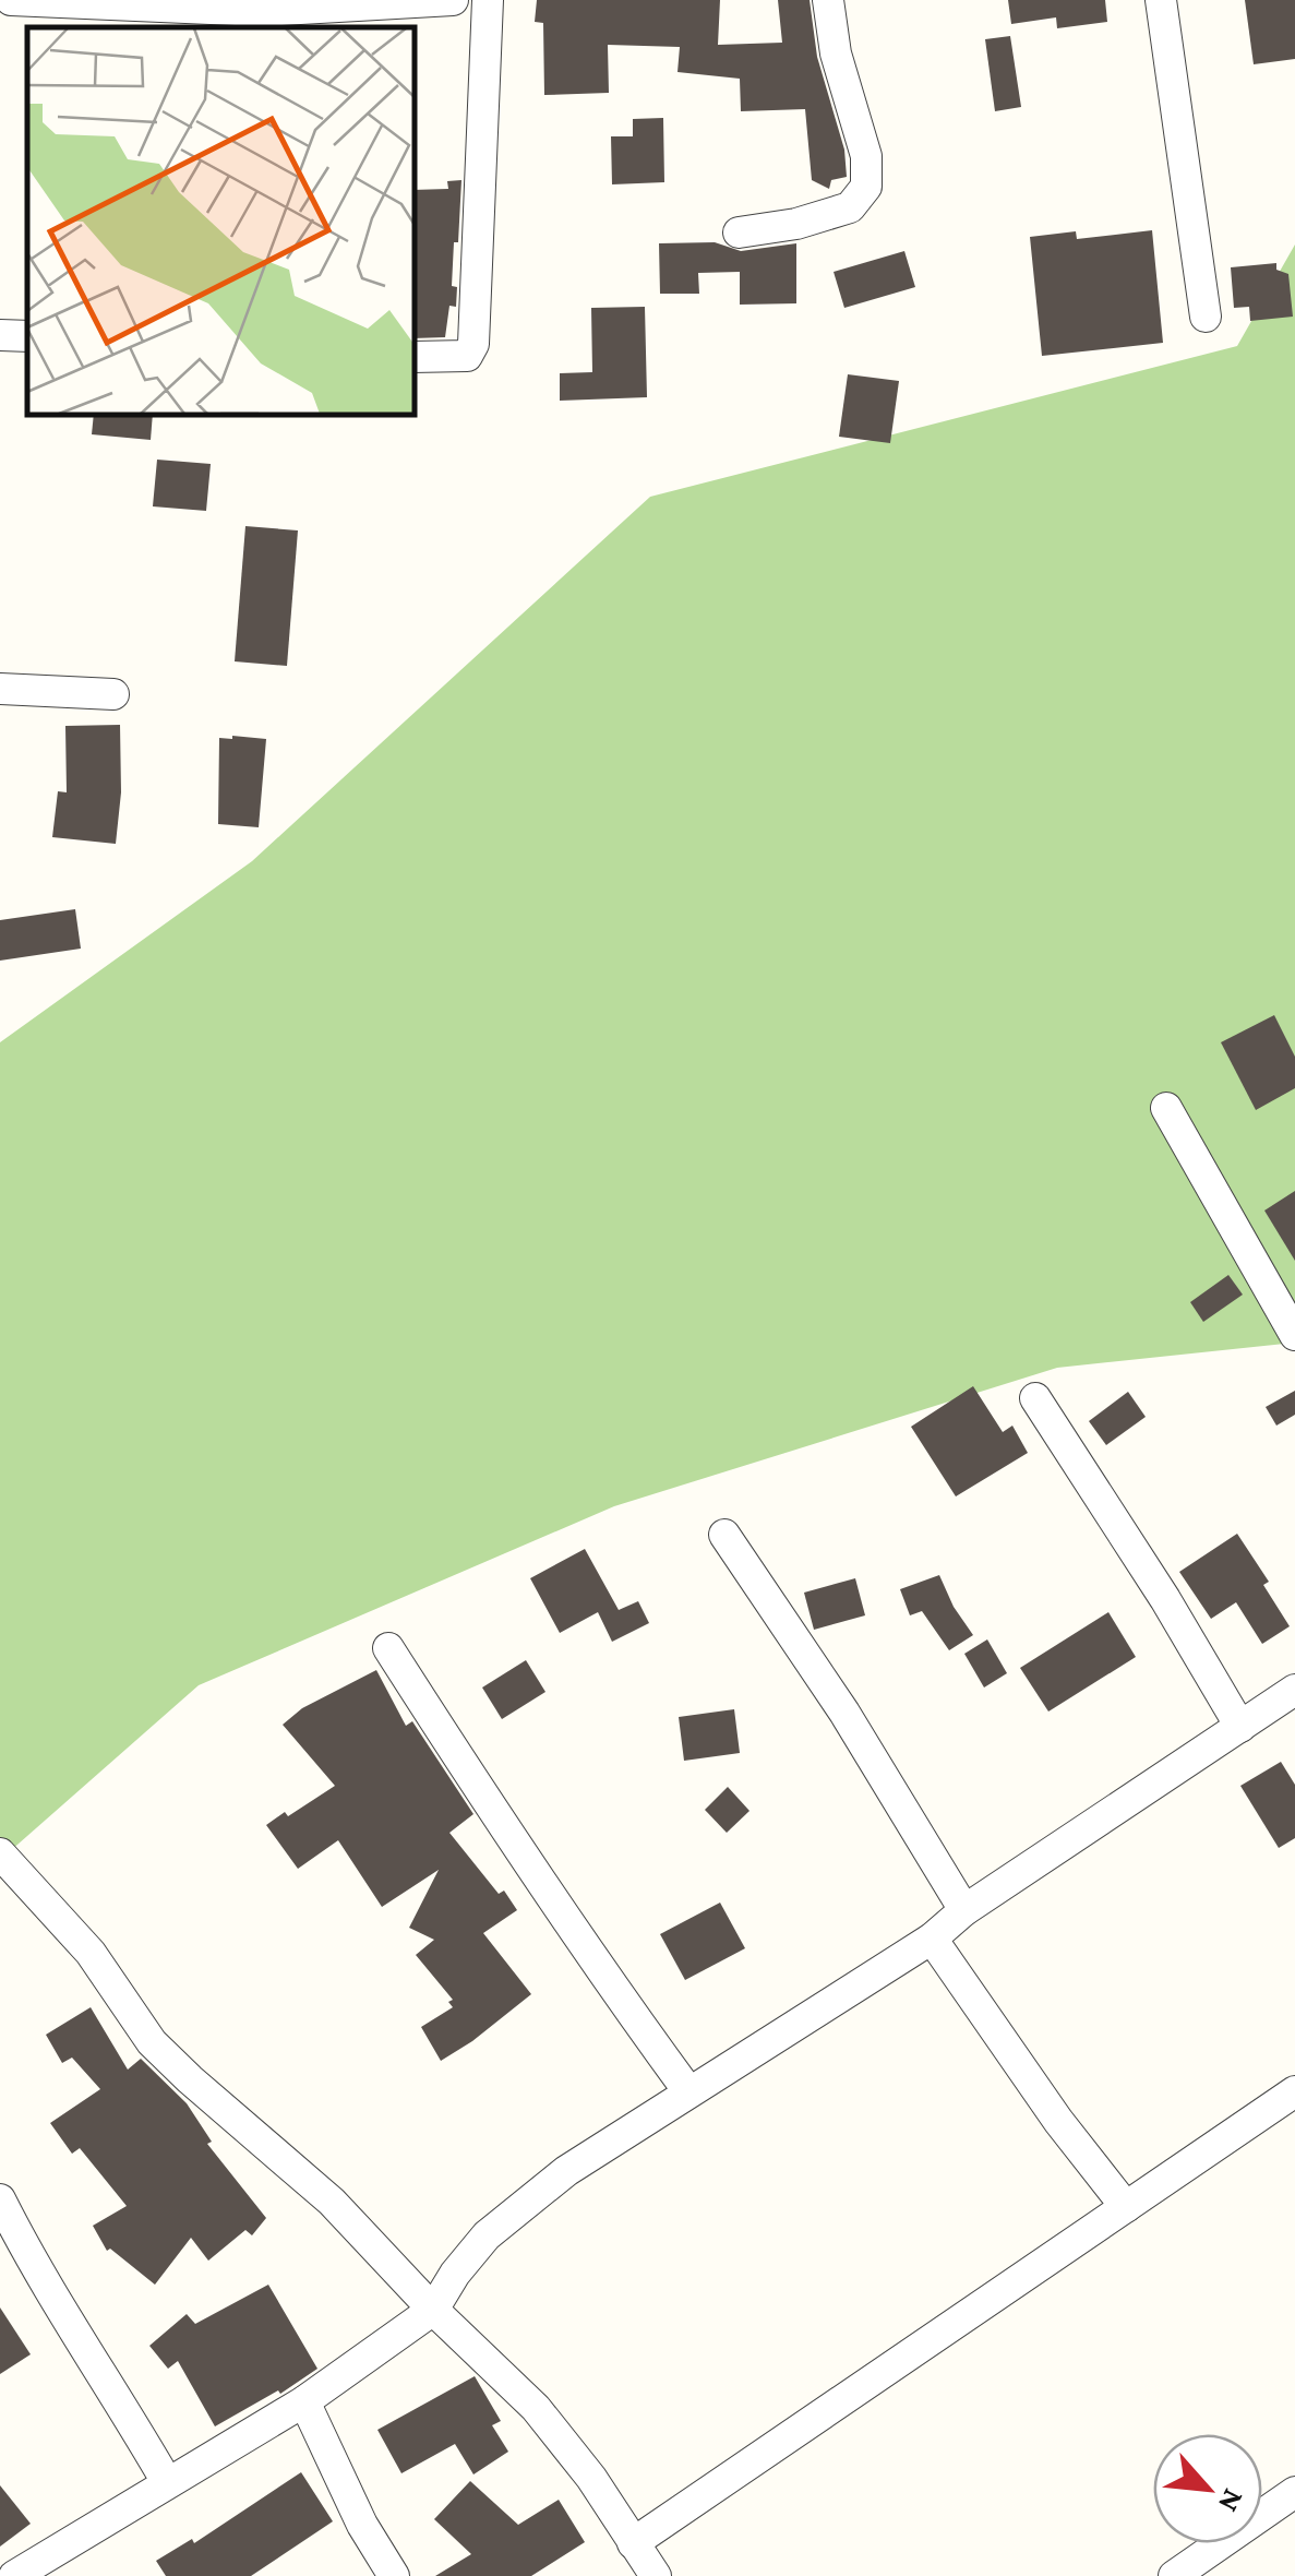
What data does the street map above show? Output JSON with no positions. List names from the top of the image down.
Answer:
{
  "north": "bottom right"
}
